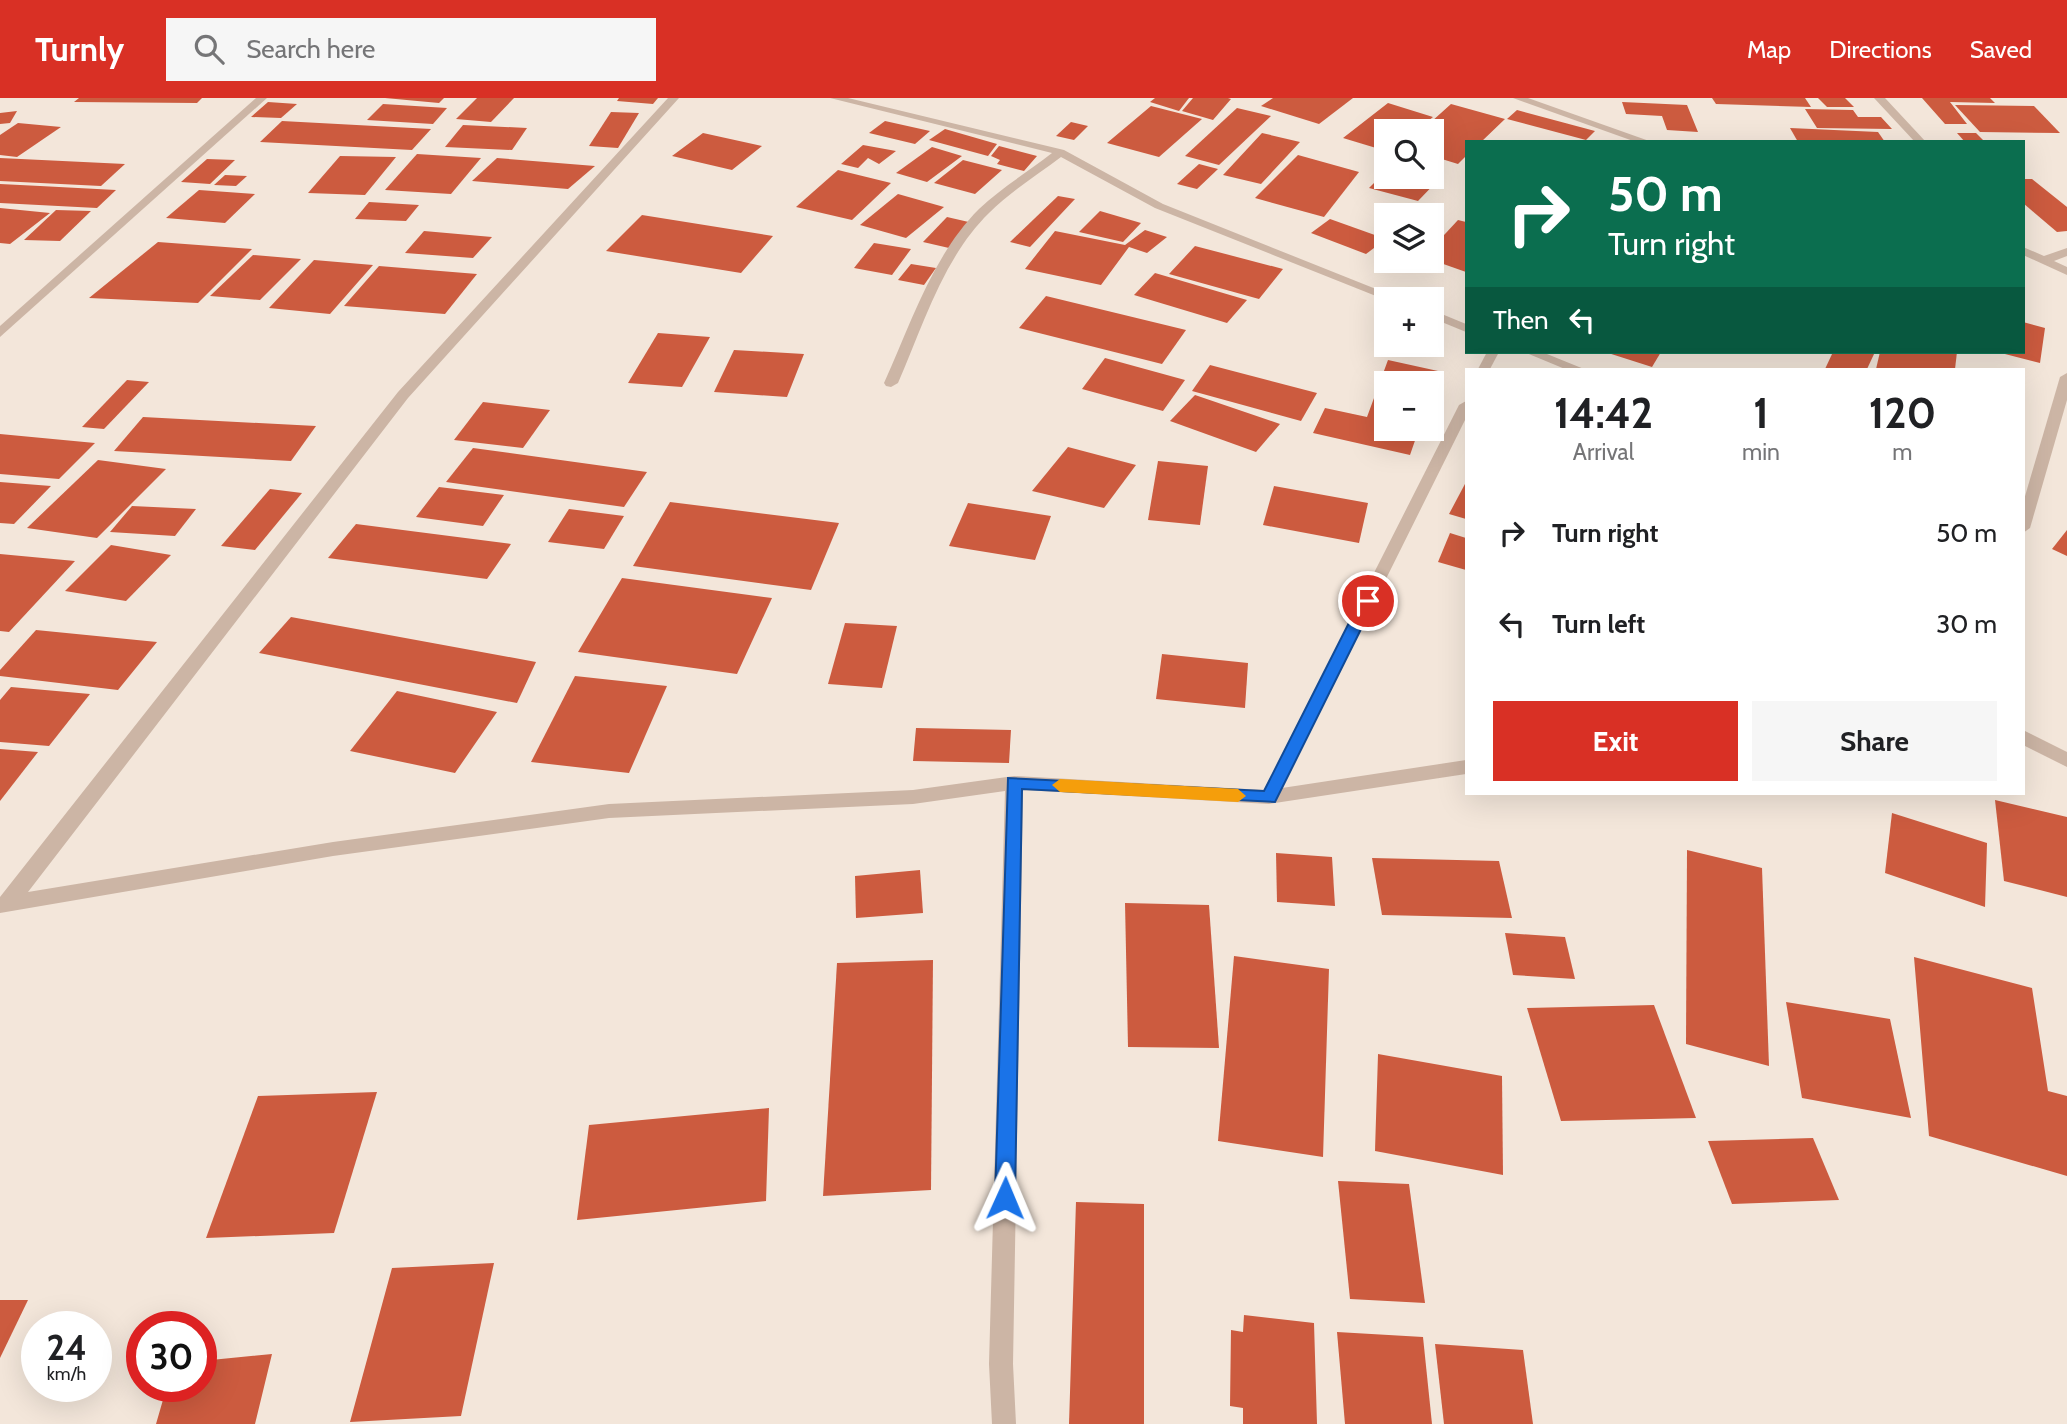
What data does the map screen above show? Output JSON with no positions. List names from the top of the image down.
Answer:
{
  "page": {
    "header": "Turnly",
    "search": "Search here",
    "nav": ["Map", "Directions", "Saved"],
    "map_buttons": ["+", "−"],
    "turn": ["50 m", "Turn right"],
    "then": "Then",
    "eta": [
      "14:42",
      "Arrival",
      "1",
      "min",
      "120",
      "m"
    ],
    "list": [
      {
        "name": "Turn right",
        "value": "50 m"
      },
      {
        "name": "Turn left",
        "value": "30 m"
      }
    ],
    "buttons": ["Exit", "Share"],
    "speed": "24 km/h",
    "limit": "30"
  }
}
